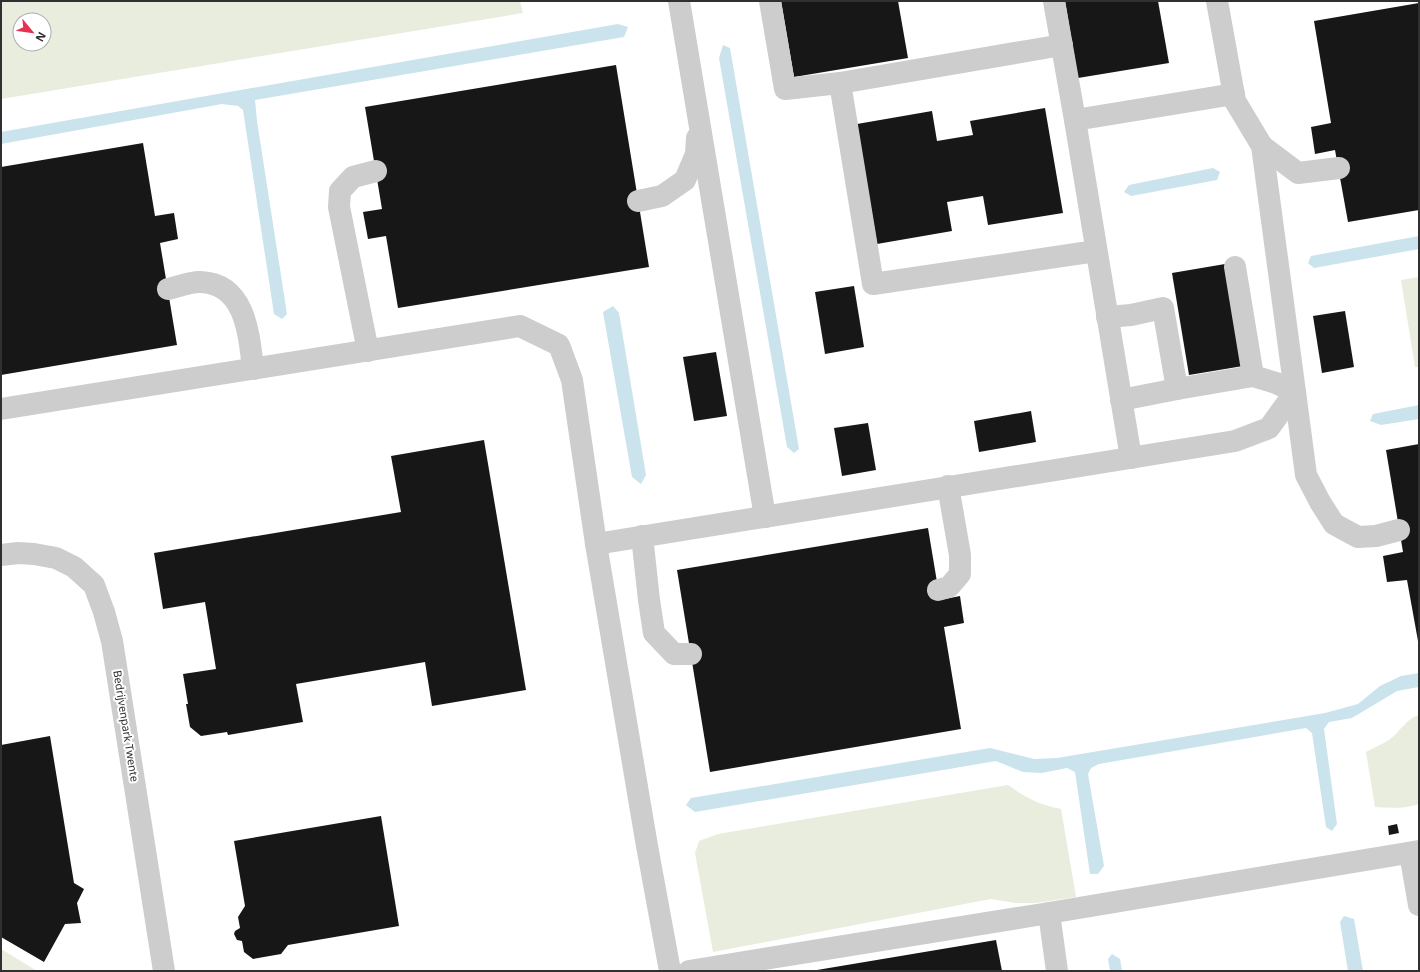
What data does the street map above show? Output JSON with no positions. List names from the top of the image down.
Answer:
{
  "streets": {
    "street": ["Bedrijvenpark Twente"]
  },
  "north": "bottom right"
}
